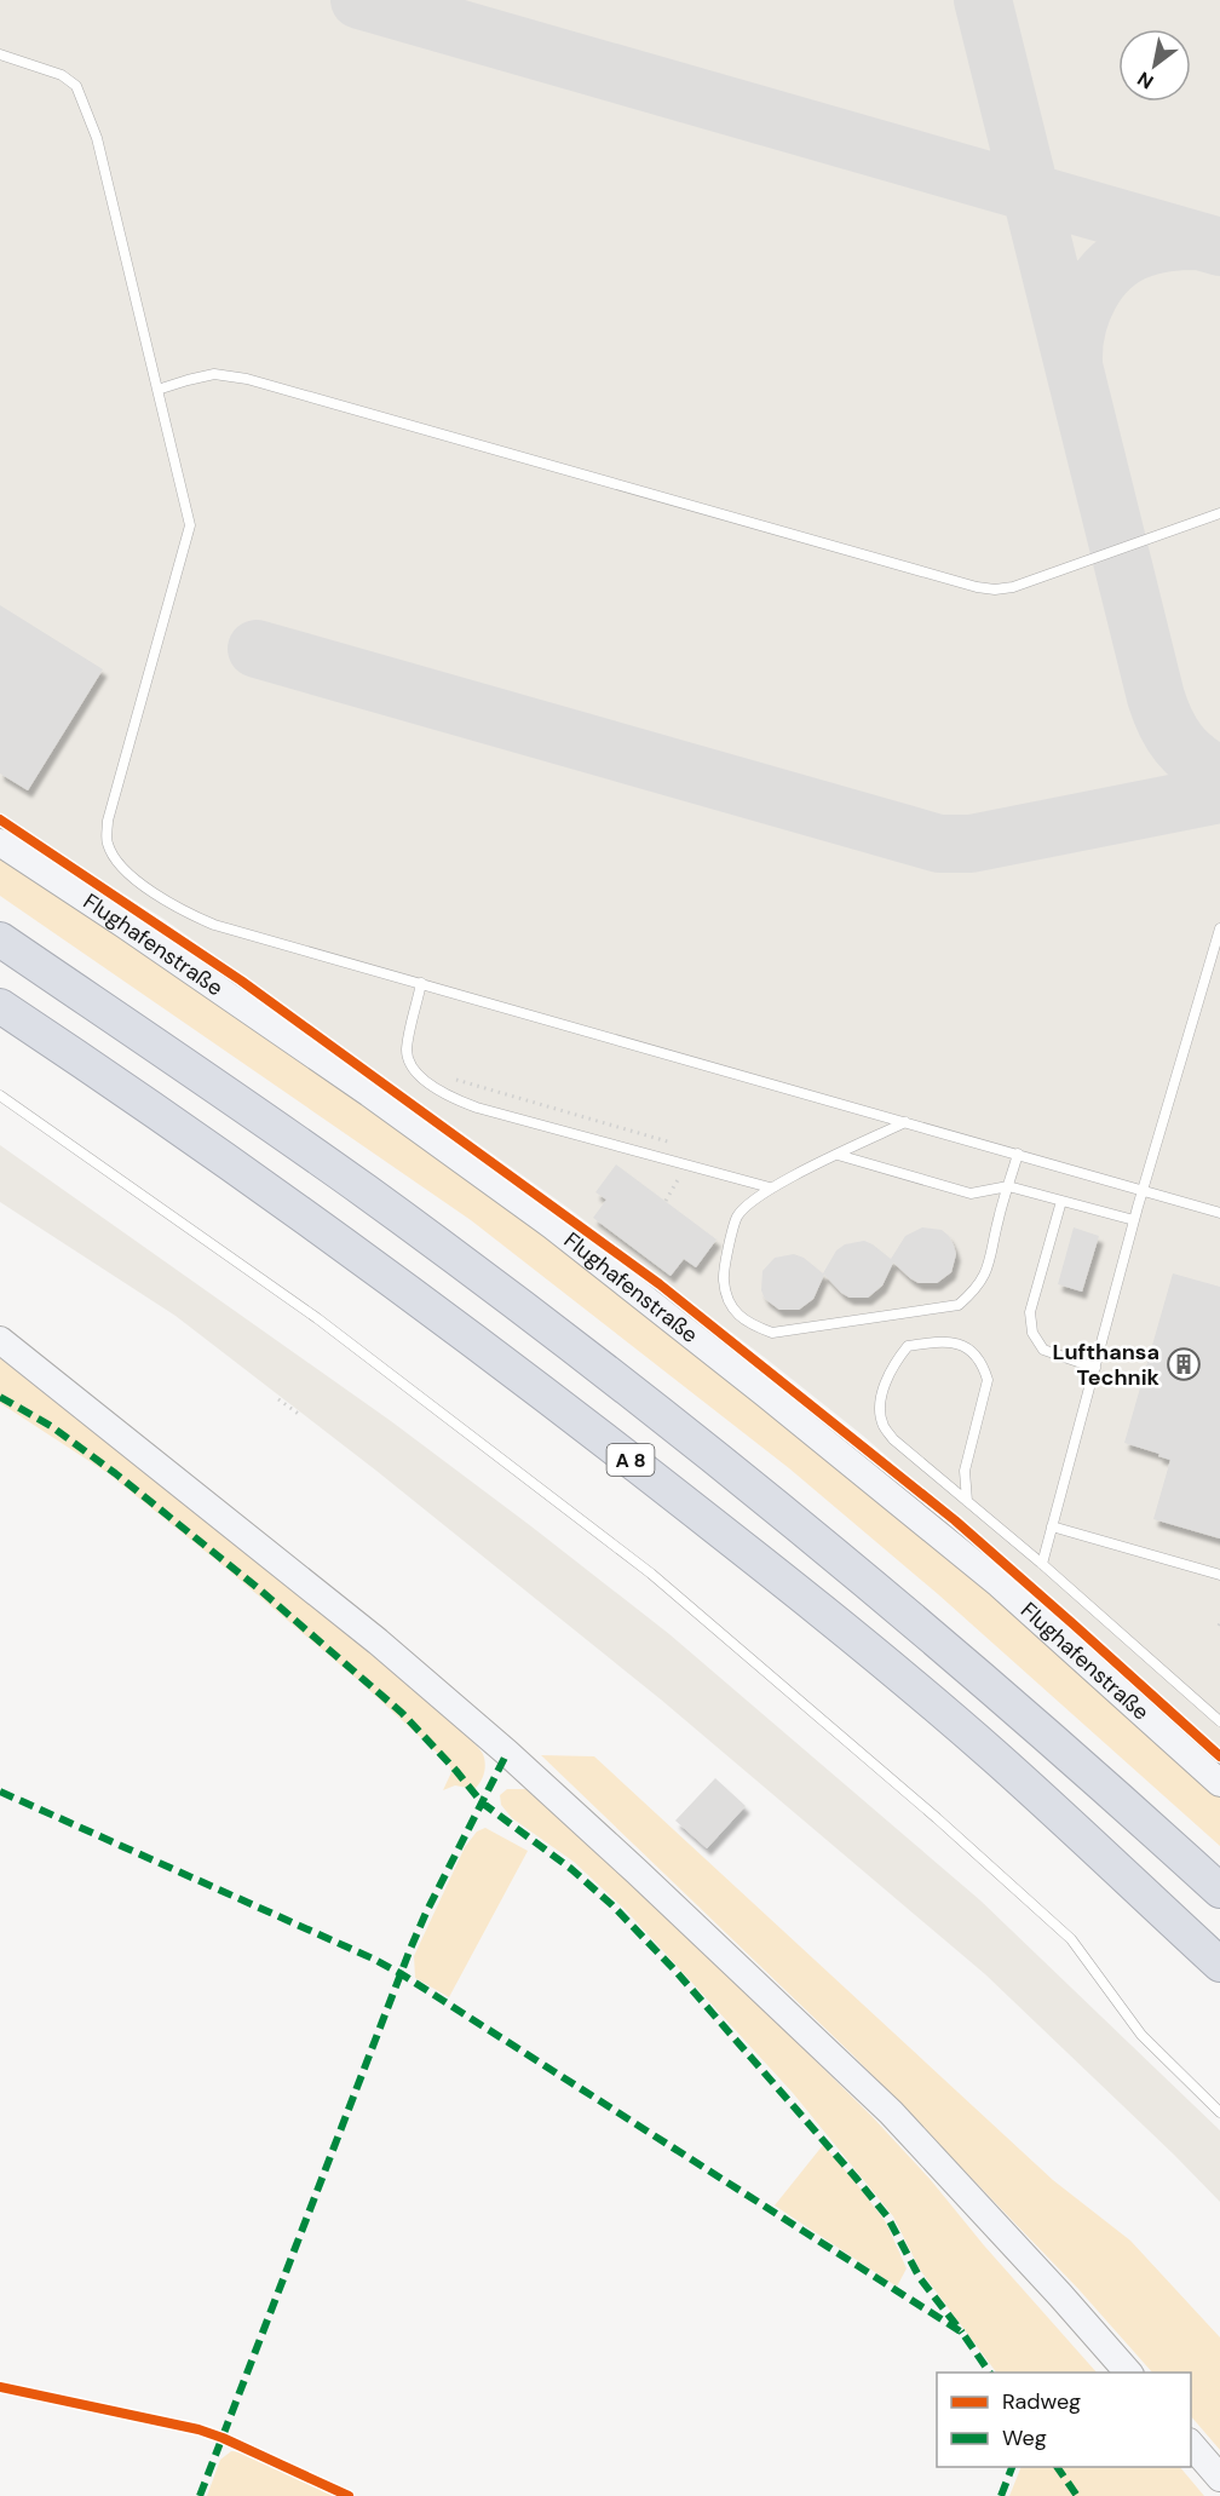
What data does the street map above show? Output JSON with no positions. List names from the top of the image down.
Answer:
{
  "streets": {
    "highway": ["A 8"],
    "main road": ["Flughafenstraße"]
  },
  "places": {
    "building": ["Lufthansa Technik"]
  },
  "legend": ["Radweg", "Weg"],
  "north": "bottom left"
}
